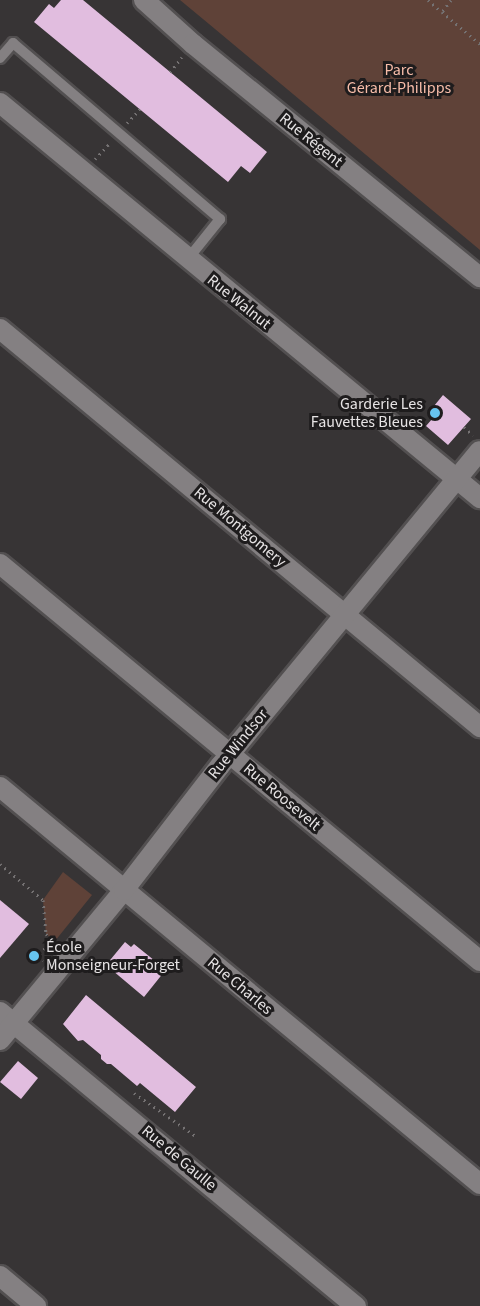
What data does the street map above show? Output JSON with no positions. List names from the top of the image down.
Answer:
{
  "streets": {
    "street": [
      "Rue Régent",
      "Rue Walnut",
      "Rue Montgomery",
      "Rue Windsor",
      "Rue Roosevelt",
      "Rue Charles",
      "Rue de Gaulle"
    ]
  },
  "crossings": [
    ["Rue Walnut", "Rue Windsor"],
    ["Rue Montgomery", "Rue Windsor"],
    ["Rue Windsor", "Rue Roosevelt"],
    ["Rue Windsor", "Rue Charles"],
    ["Rue Windsor", "Rue de Gaulle"]
  ],
  "parks": ["Parc Gérard-Philipps"],
  "places": ["Garderie Les Fauvettes Bleues", "École Monseigneur-Forget"]
}
